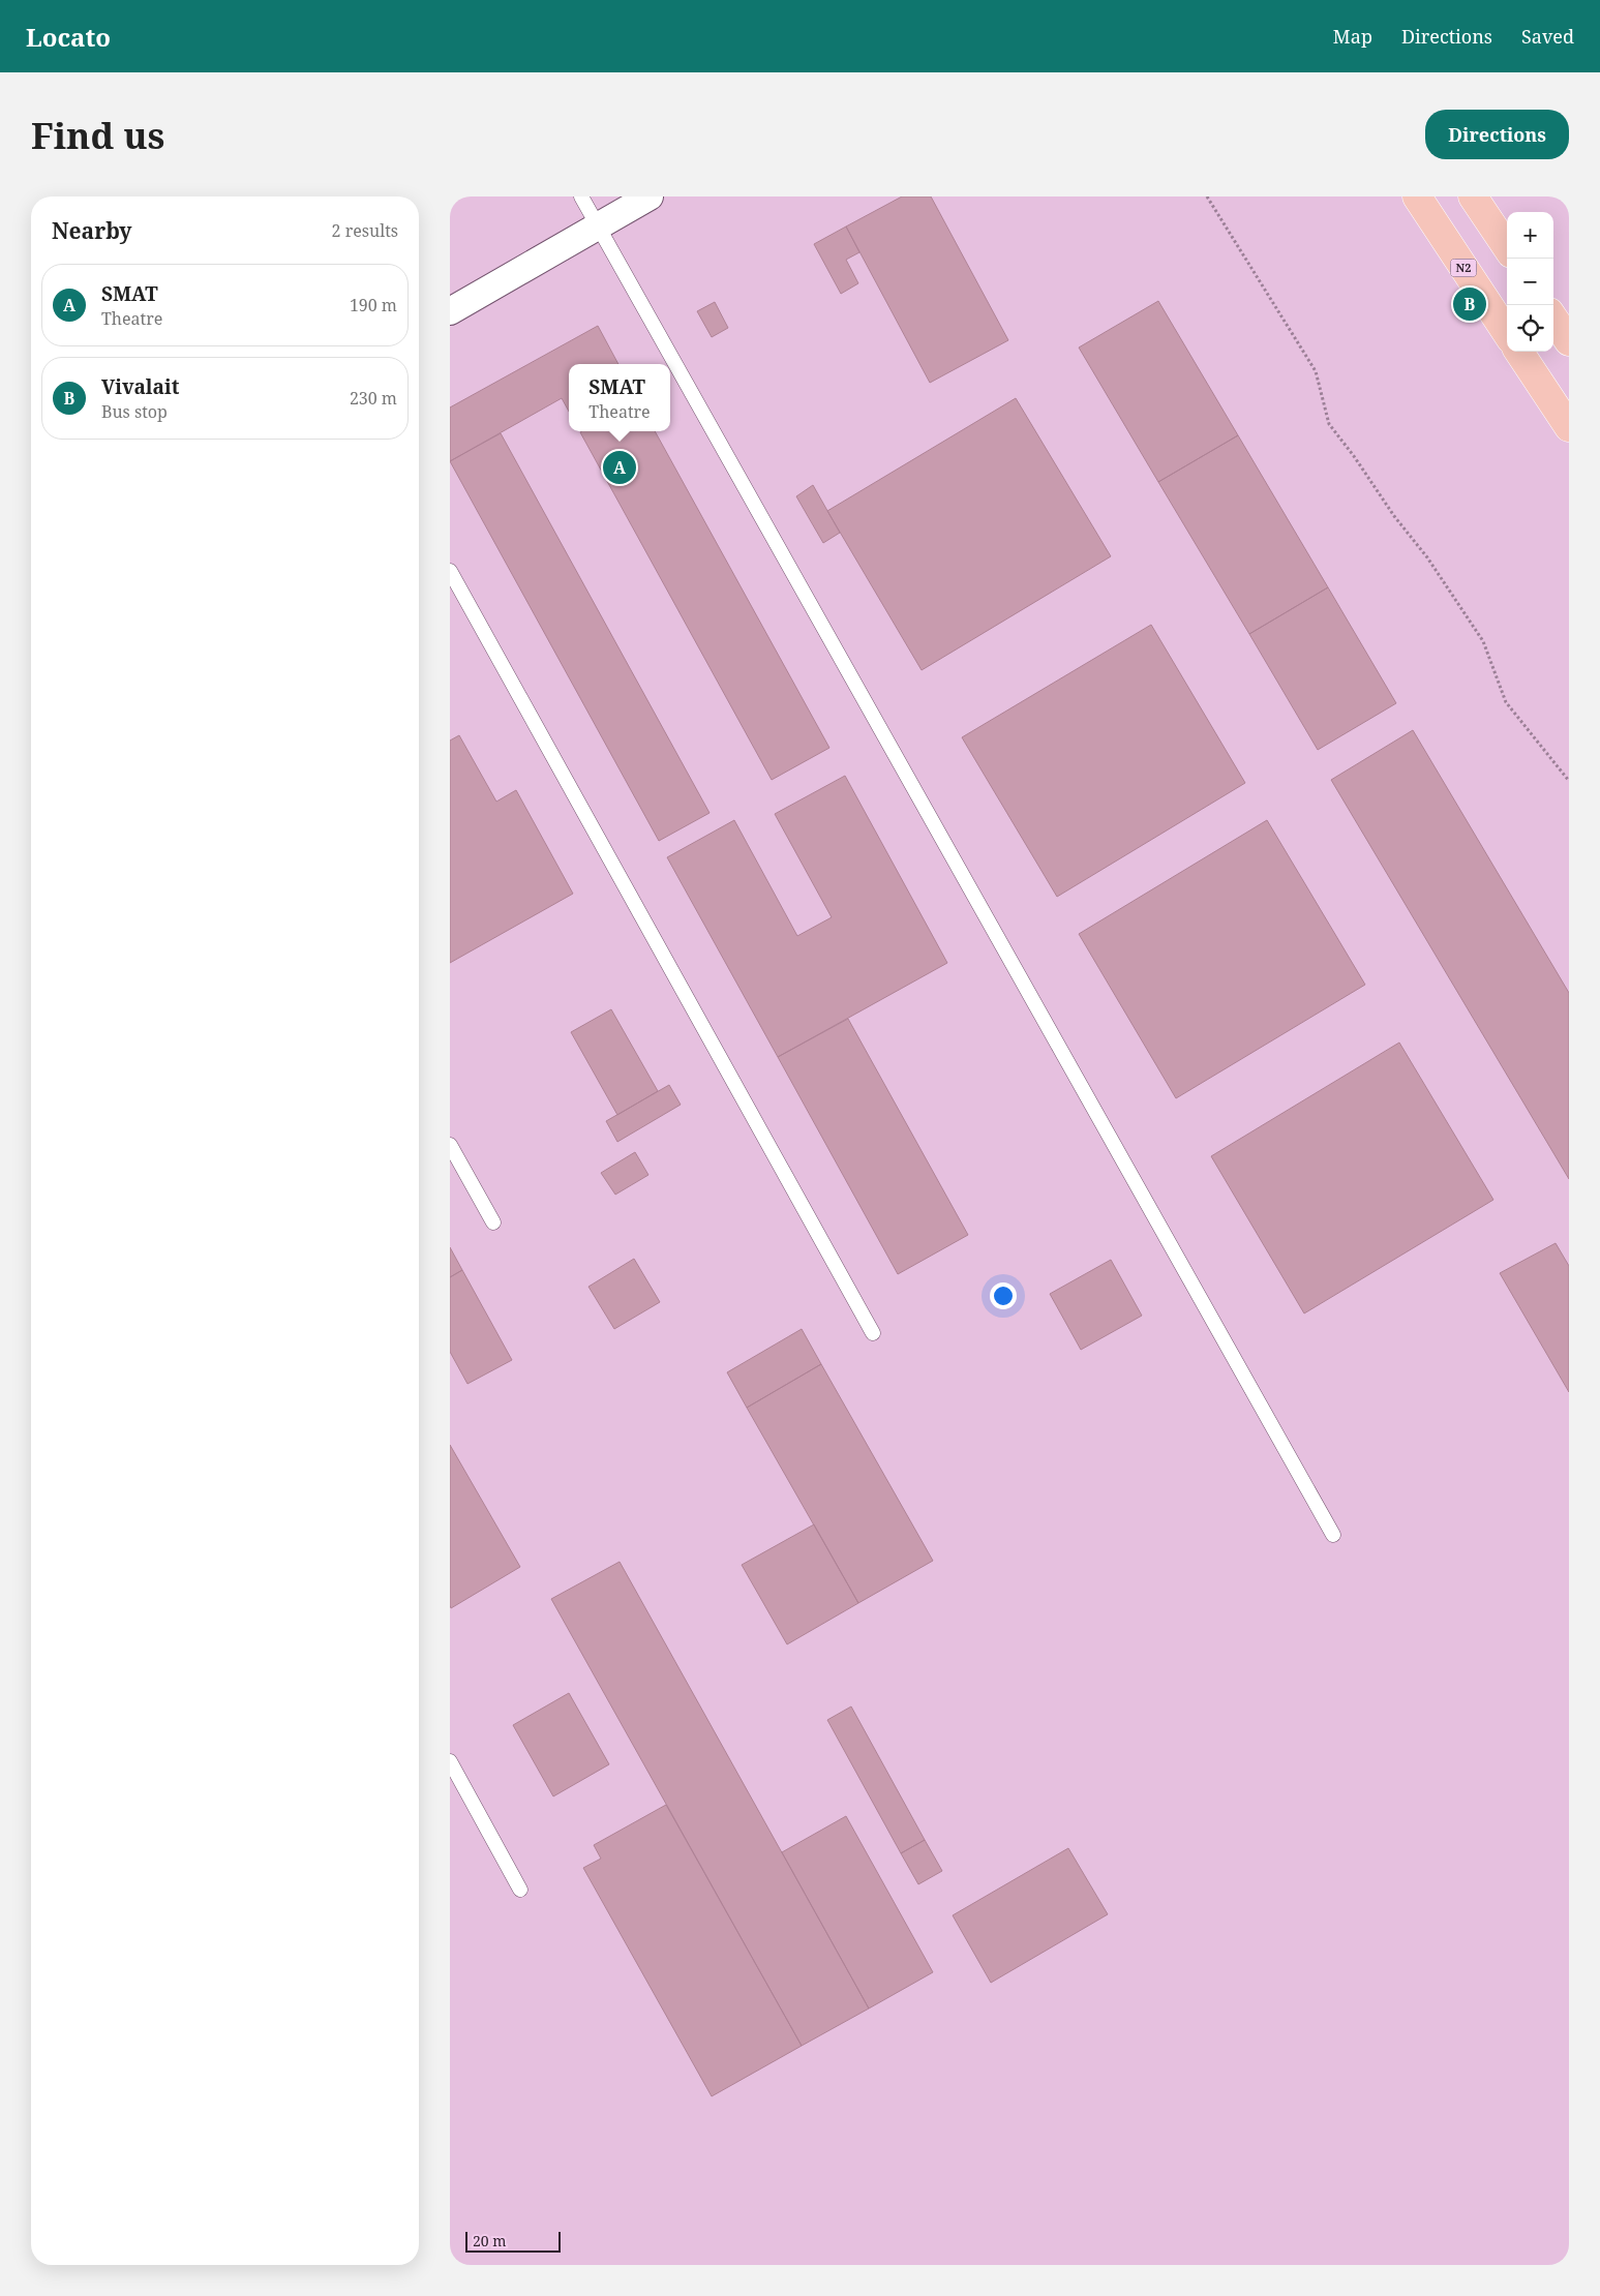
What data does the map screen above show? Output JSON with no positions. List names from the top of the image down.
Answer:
{
  "streets": {
    "highway": ["N2"]
  },
  "scale_bar": "20 m",
  "page": {
    "header": "Locato",
    "nav": ["Map", "Directions", "Saved"],
    "buttons": "Directions",
    "title": "Find us",
    "heading": ["Nearby", "2 results"],
    "map_buttons": ["+", "−"],
    "list": [
      {
        "mark": "A",
        "name": "SMAT",
        "note": "Theatre",
        "value": "190 m"
      },
      {
        "mark": "B",
        "name": "Vivalait",
        "note": "Bus stop",
        "value": "230 m"
      }
    ],
    "pins": ["B", "A"],
    "popup": ["SMAT", "Theatre"],
    "scale": "20 m"
  }
}
